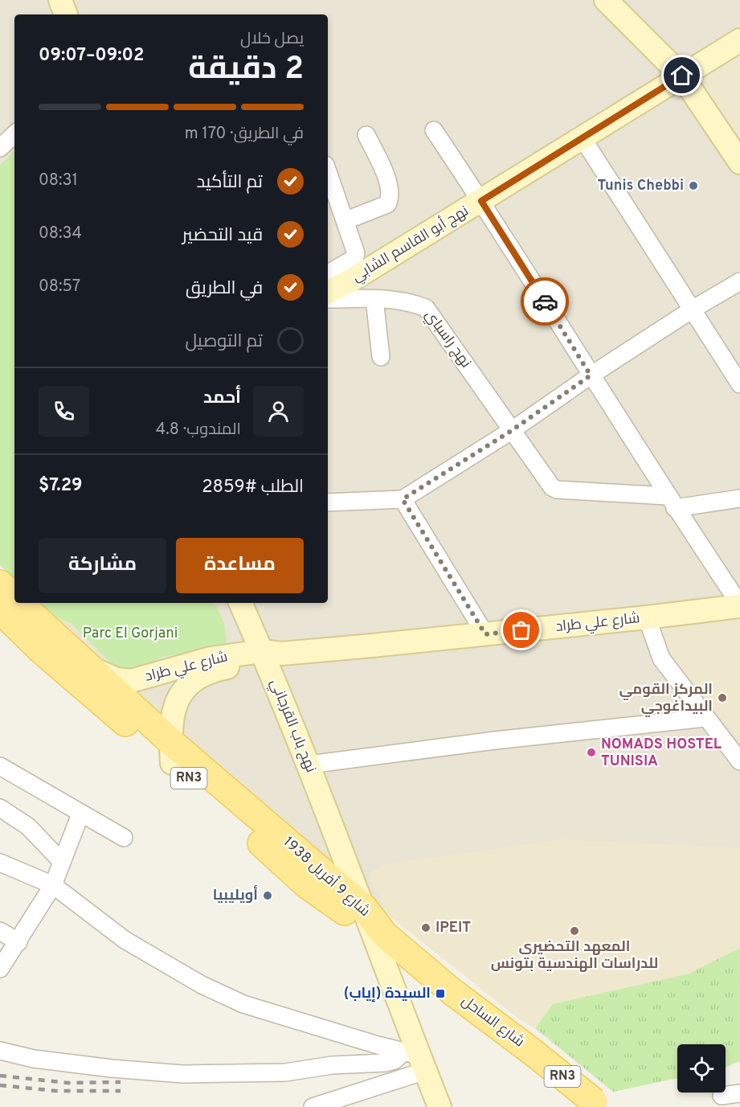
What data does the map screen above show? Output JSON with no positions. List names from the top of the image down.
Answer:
{
  "streets": {
    "main road": ["RN3", "شارع 9 أفريل 1938", "شارع الساحل"],
    "street": [
      "نهج أبو القاسم الشابي",
      "نهج راسباي",
      "شارع علي طراد",
      "نهج باب القرجاني"
    ]
  },
  "crossings": [
    ["شارع علي طراد", "نهج باب القرجاني"],
    ["شارع علي طراد", "شارع 9 أفريل 1938"],
    ["نهج باب القرجاني", "شارع 9 أفريل 1938"],
    ["نهج باب القرجاني", "شارع الساحل"],
    ["شارع 9 أفريل 1938", "شارع الساحل"]
  ],
  "parks": ["Parc El Gorjani"],
  "places": {
    "other": [
      "Tunis Chebbi",
      "المركز القومي البيداغوجي",
      "NOMADS HOSTEL TUNISIA",
      "أويليبيا",
      "IPEIT",
      "المعهد التحضيري للدراسات الهندسية بتونس"
    ],
    "transit": ["السيدة (إياب)"]
  },
  "page": {
    "heading": ["2 دقيقة", "يصل خلال", "09:02–09:07"],
    "panel": [
      "أحمد",
      "المندوب · 4.8",
      "الطلب #2859",
      "$7.29"
    ],
    "bar": "في الطريق · 170 m",
    "list": [
      ["تم التأكيد", "08:31"],
      ["قيد التحضير", "08:34"],
      ["في الطريق", "08:57"],
      "تم التوصيل"
    ],
    "buttons": ["مساعدة", "مشاركة"]
  }
}
